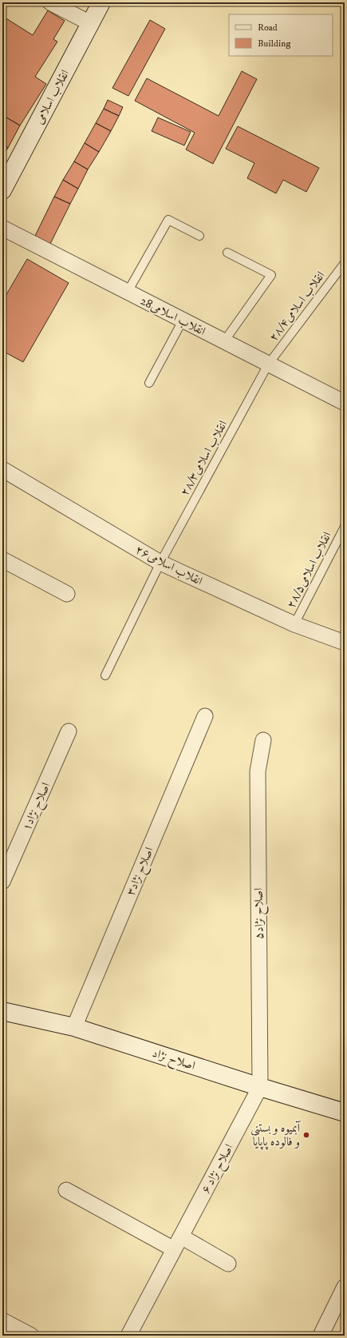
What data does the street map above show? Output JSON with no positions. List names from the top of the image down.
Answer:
{
  "streets": {
    "main road": ["انقلاب اسلامی", "اصلاح نژاد"],
    "street": [
      "28انقلاب اسلامی",
      "انقلاب اسلامی۲۶",
      "اصلاح نژاد۱",
      "اصلاح نژاد۳",
      "اصلاح نژاد۵",
      "۶ اصلاح نژاد"
    ],
    "lane": ["انقلاب اسلامی۲۸/۴", "انقلاب اسلامی۲۸/۳", "انقلاب اسلامی۲۸/۵"]
  },
  "crossings": [
    ["انقلاب اسلامی۲۸/۴", "28انقلاب اسلامی"],
    ["انقلاب اسلامی۲۸/۴", "انقلاب اسلامی۲۸/۳"],
    ["28انقلاب اسلامی", "انقلاب اسلامی۲۸/۳"],
    ["انقلاب اسلامی۲۸/۳", "انقلاب اسلامی۲۶"],
    ["انقلاب اسلامی۲۶", "انقلاب اسلامی۲۸/۵"],
    ["اصلاح نژاد۳", "اصلاح نژاد"],
    ["اصلاح نژاد۵", "اصلاح نژاد"],
    ["اصلاح نژاد۵", "۶ اصلاح نژاد"],
    ["اصلاح نژاد", "۶ اصلاح نژاد"]
  ],
  "places": ["آبمیوه و بستنی و فالوده پاپایا"],
  "legend": ["Road", "Building"]
}
